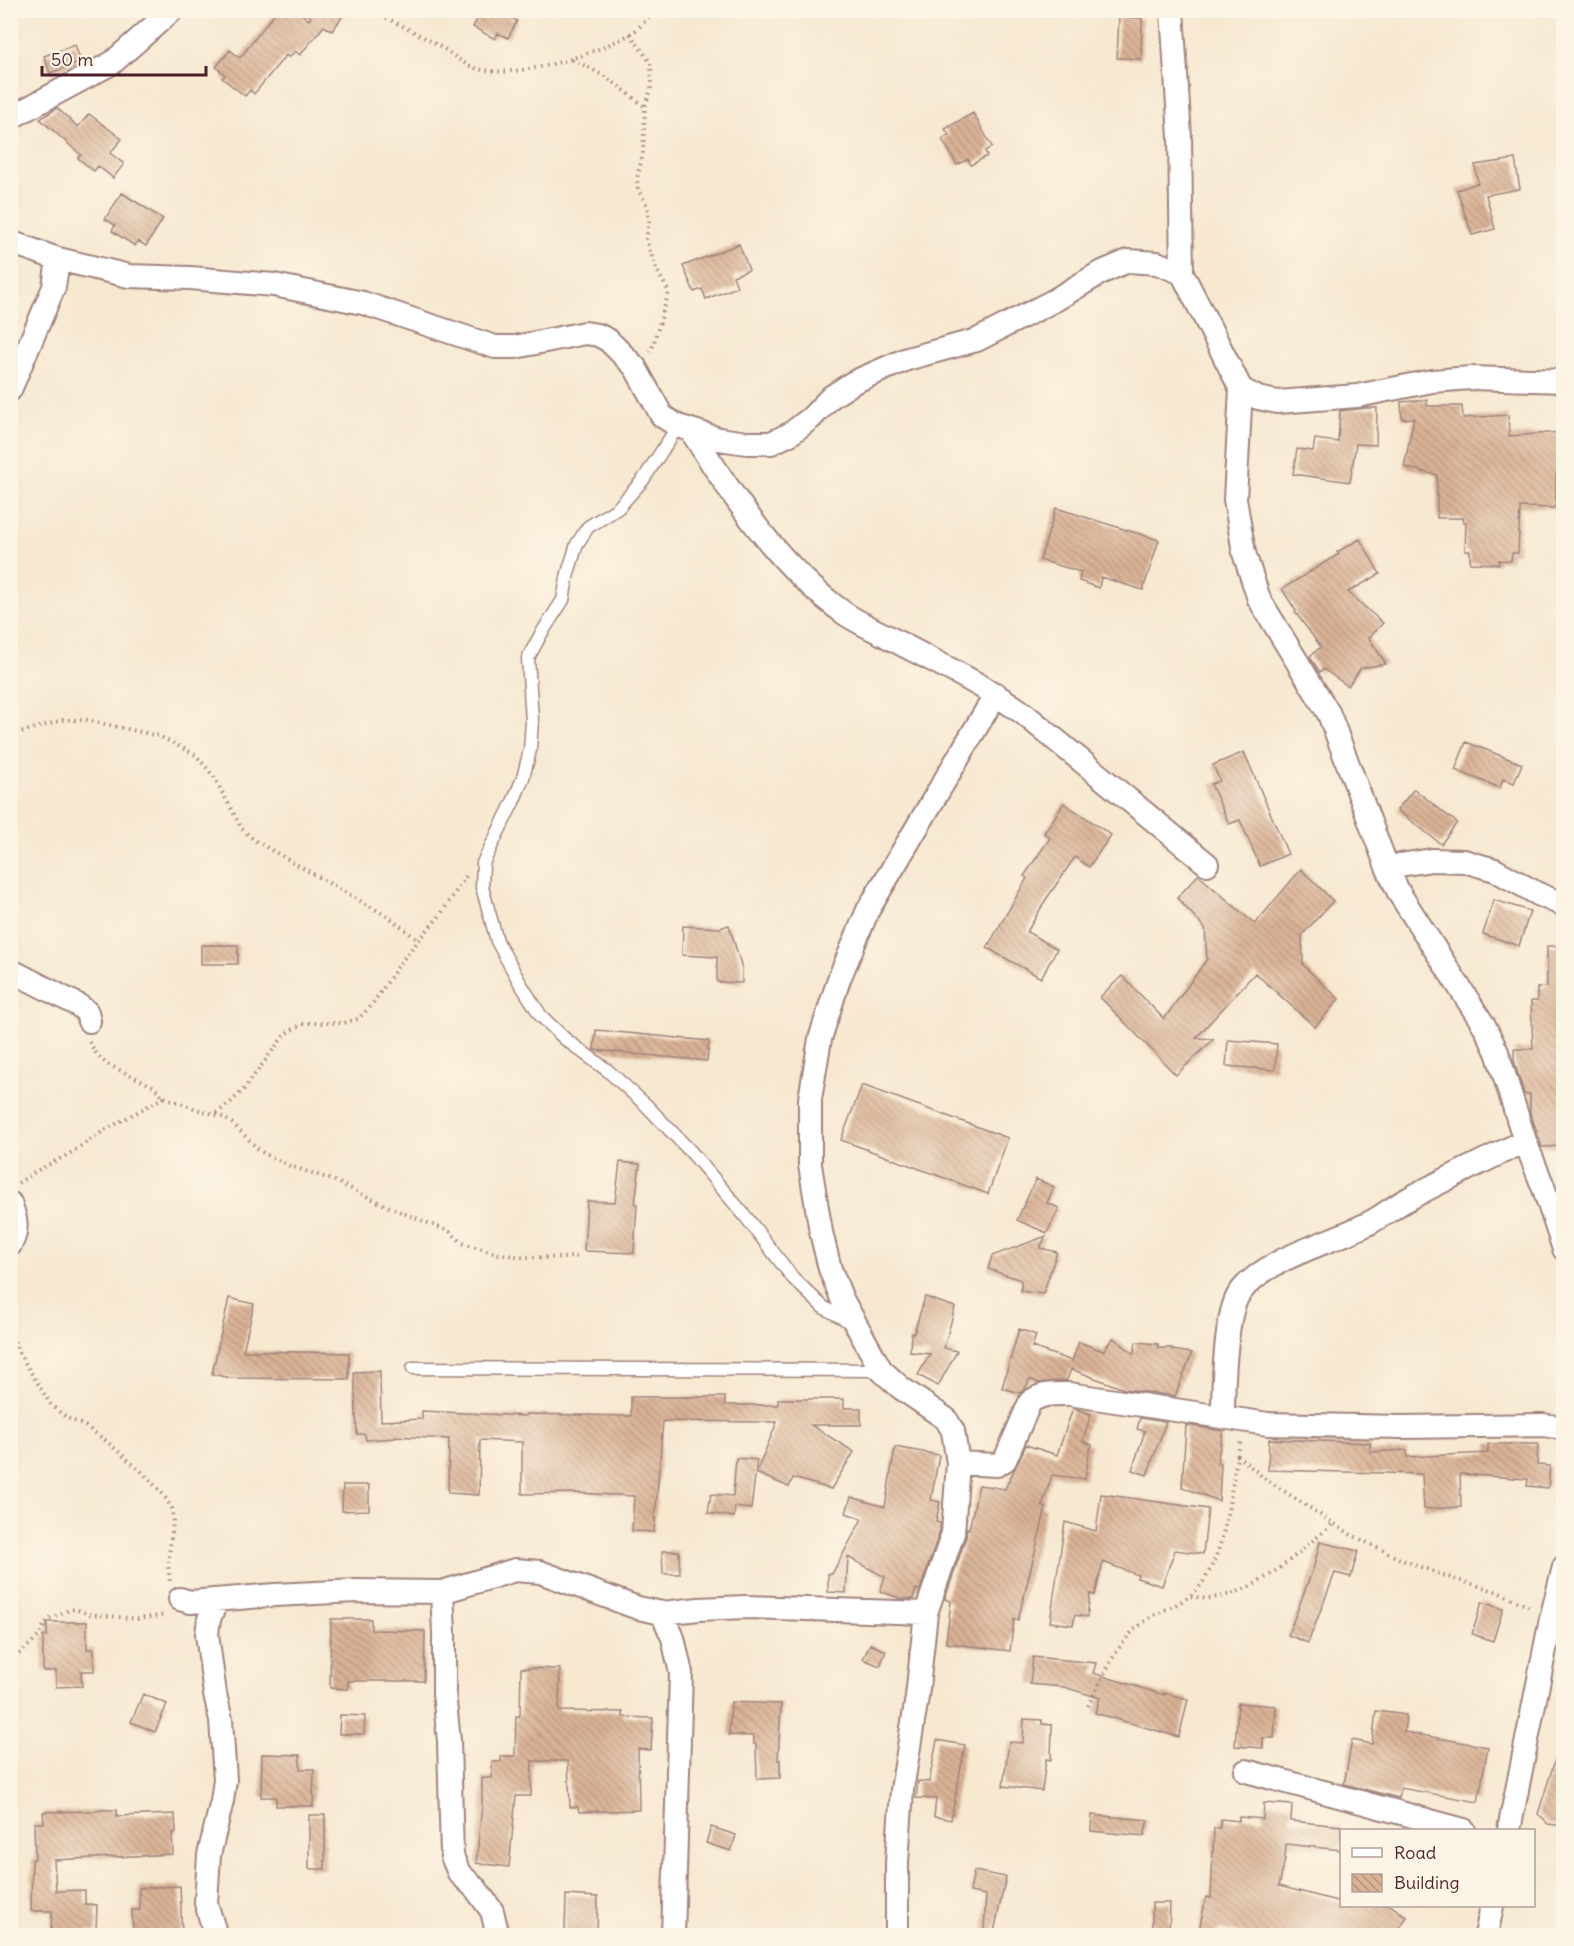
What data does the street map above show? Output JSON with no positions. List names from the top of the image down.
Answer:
{
  "legend": ["Road", "Building"],
  "scale_bar": "50 m"
}
